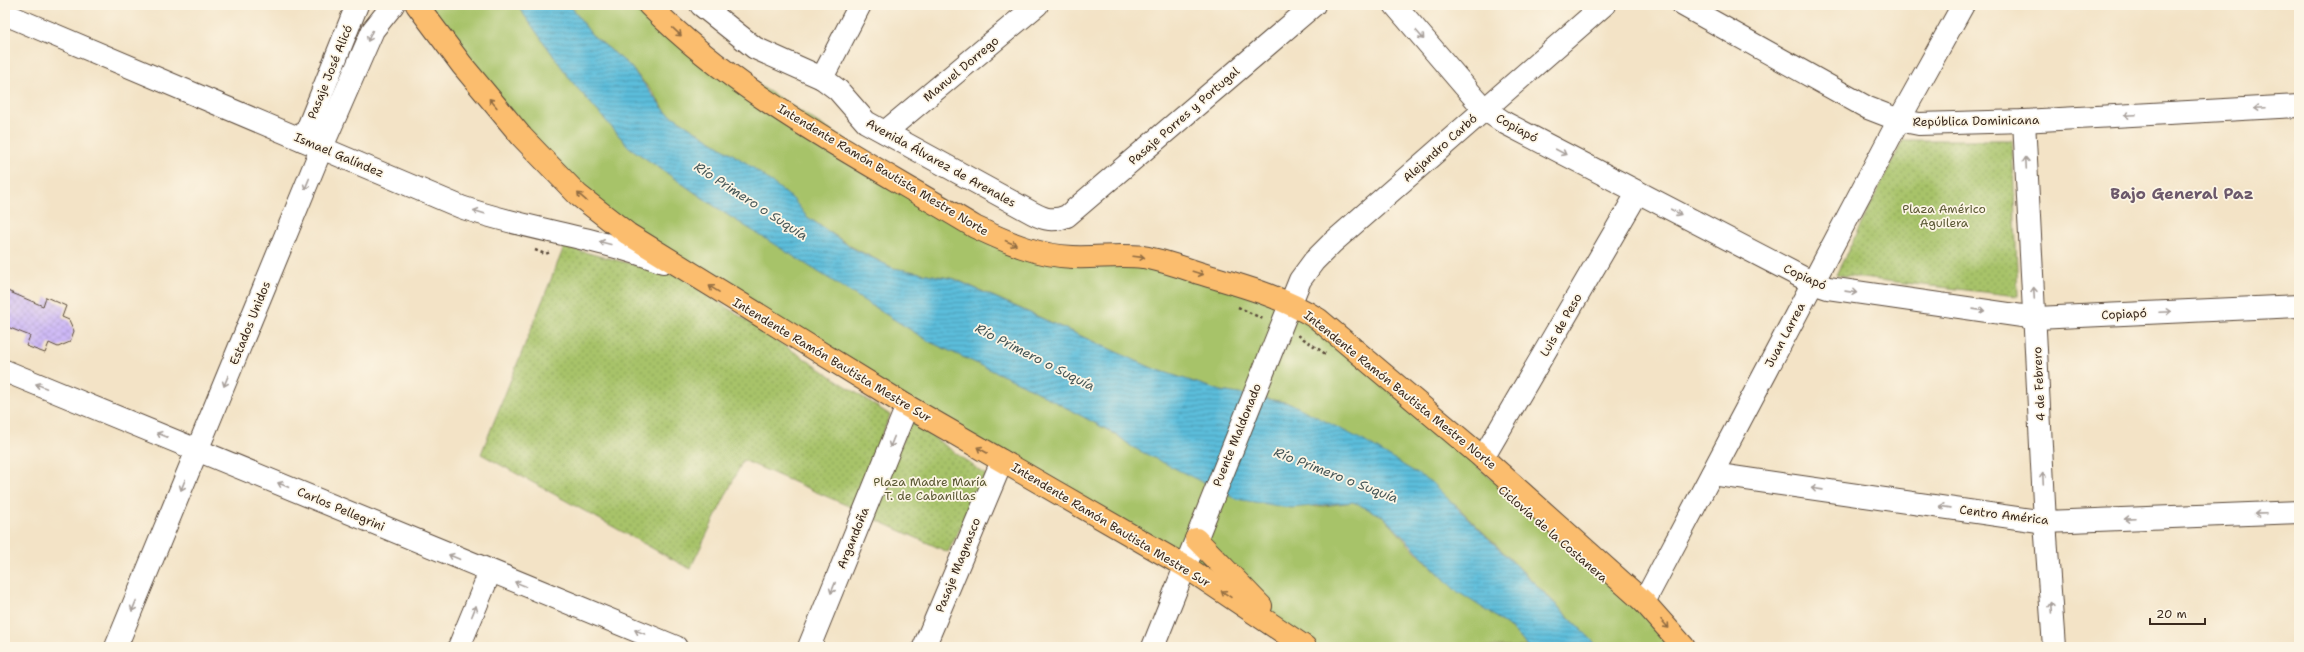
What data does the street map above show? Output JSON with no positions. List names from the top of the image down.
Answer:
{
  "streets": {
    "main road": ["Intendente Ramón Bautista Mestre Norte", "Intendente Ramón Bautista Mestre Sur"],
    "street": [
      "Manuel Dorrego",
      "Pasaje José Alicó",
      "Pasaje Porres y Portugal",
      "República Dominicana",
      "Copiapó",
      "Alejandro Carbó",
      "Ismael Galíndez",
      "Avenida Álvarez de Arenales",
      "Estados Unidos",
      "Luis de Peso",
      "Juan Larrea",
      "4 de Febrero",
      "Puente Maldonado",
      "Carlos Pellegrini",
      "Centro América",
      "Argandoña",
      "Pasaje Magnasco"
    ]
  },
  "crossings": [
    ["Manuel Dorrego", "Avenida Álvarez de Arenales"],
    ["Pasaje José Alicó", "Ismael Galíndez"],
    ["Pasaje José Alicó", "Estados Unidos"],
    ["Pasaje Porres y Portugal", "Avenida Álvarez de Arenales"],
    ["República Dominicana", "Juan Larrea"],
    ["República Dominicana", "4 de Febrero"],
    ["Copiapó", "Alejandro Carbó"],
    ["Copiapó", "Luis de Peso"],
    ["Copiapó", "Juan Larrea"],
    ["Copiapó", "4 de Febrero"],
    ["Alejandro Carbó", "Intendente Ramón Bautista Mestre Norte"],
    ["Alejandro Carbó", "Puente Maldonado"],
    ["Ismael Galíndez", "Estados Unidos"],
    ["Ismael Galíndez", "Intendente Ramón Bautista Mestre Sur"],
    ["Intendente Ramón Bautista Mestre Norte", "Luis de Peso"],
    ["Intendente Ramón Bautista Mestre Norte", "Juan Larrea"],
    ["Intendente Ramón Bautista Mestre Norte", "Puente Maldonado"],
    ["Estados Unidos", "Carlos Pellegrini"],
    ["Juan Larrea", "Centro América"],
    ["Intendente Ramón Bautista Mestre Sur", "Puente Maldonado"],
    ["Intendente Ramón Bautista Mestre Sur", "Argandoña"],
    ["Intendente Ramón Bautista Mestre Sur", "Pasaje Magnasco"],
    ["4 de Febrero", "Centro América"]
  ],
  "one_way": [
    "República Dominicana",
    "Copiapó",
    "Ismael Galíndez",
    "Intendente Ramón Bautista Mestre Norte",
    "Estados Unidos",
    "Intendente Ramón Bautista Mestre Sur",
    "4 de Febrero",
    "Carlos Pellegrini",
    "Centro América",
    "Argandoña"
  ],
  "districts": ["Bajo General Paz"],
  "water": ["Río Primero o Suquía"],
  "parks": ["Plaza Américo Aguilera", "Plaza Madre María T. de Cabanillas"],
  "scale_bar": "20 m"
}
